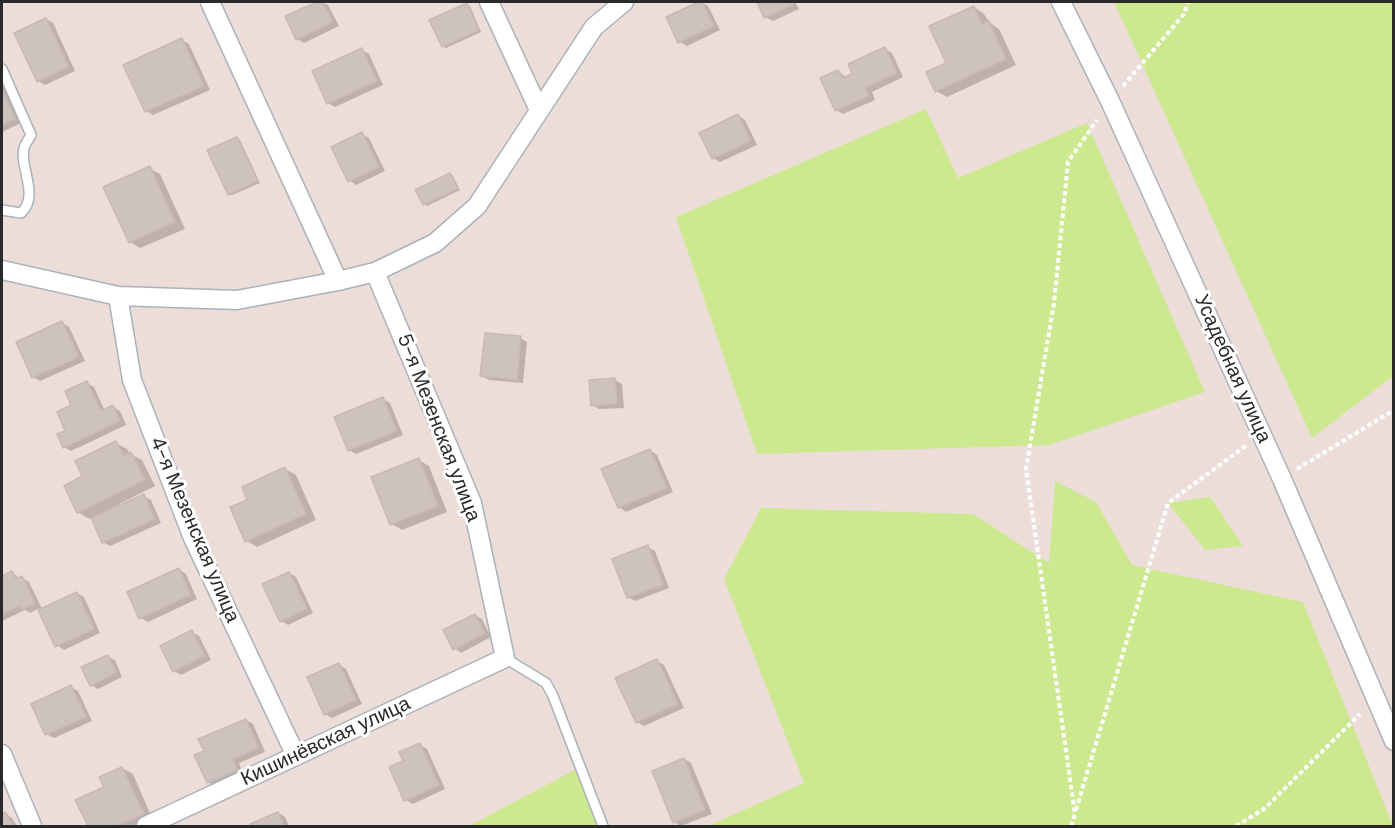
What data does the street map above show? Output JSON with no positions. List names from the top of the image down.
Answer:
{
  "streets": {
    "street": [
      "Усадебная улица",
      "5-я Мезенская улица",
      "4-я Мезенская улица",
      "Кишинёвская улица"
    ]
  },
  "crossings": [
    ["5-я Мезенская улица", "Кишинёвская улица"],
    ["4-я Мезенская улица", "Кишинёвская улица"]
  ]
}
